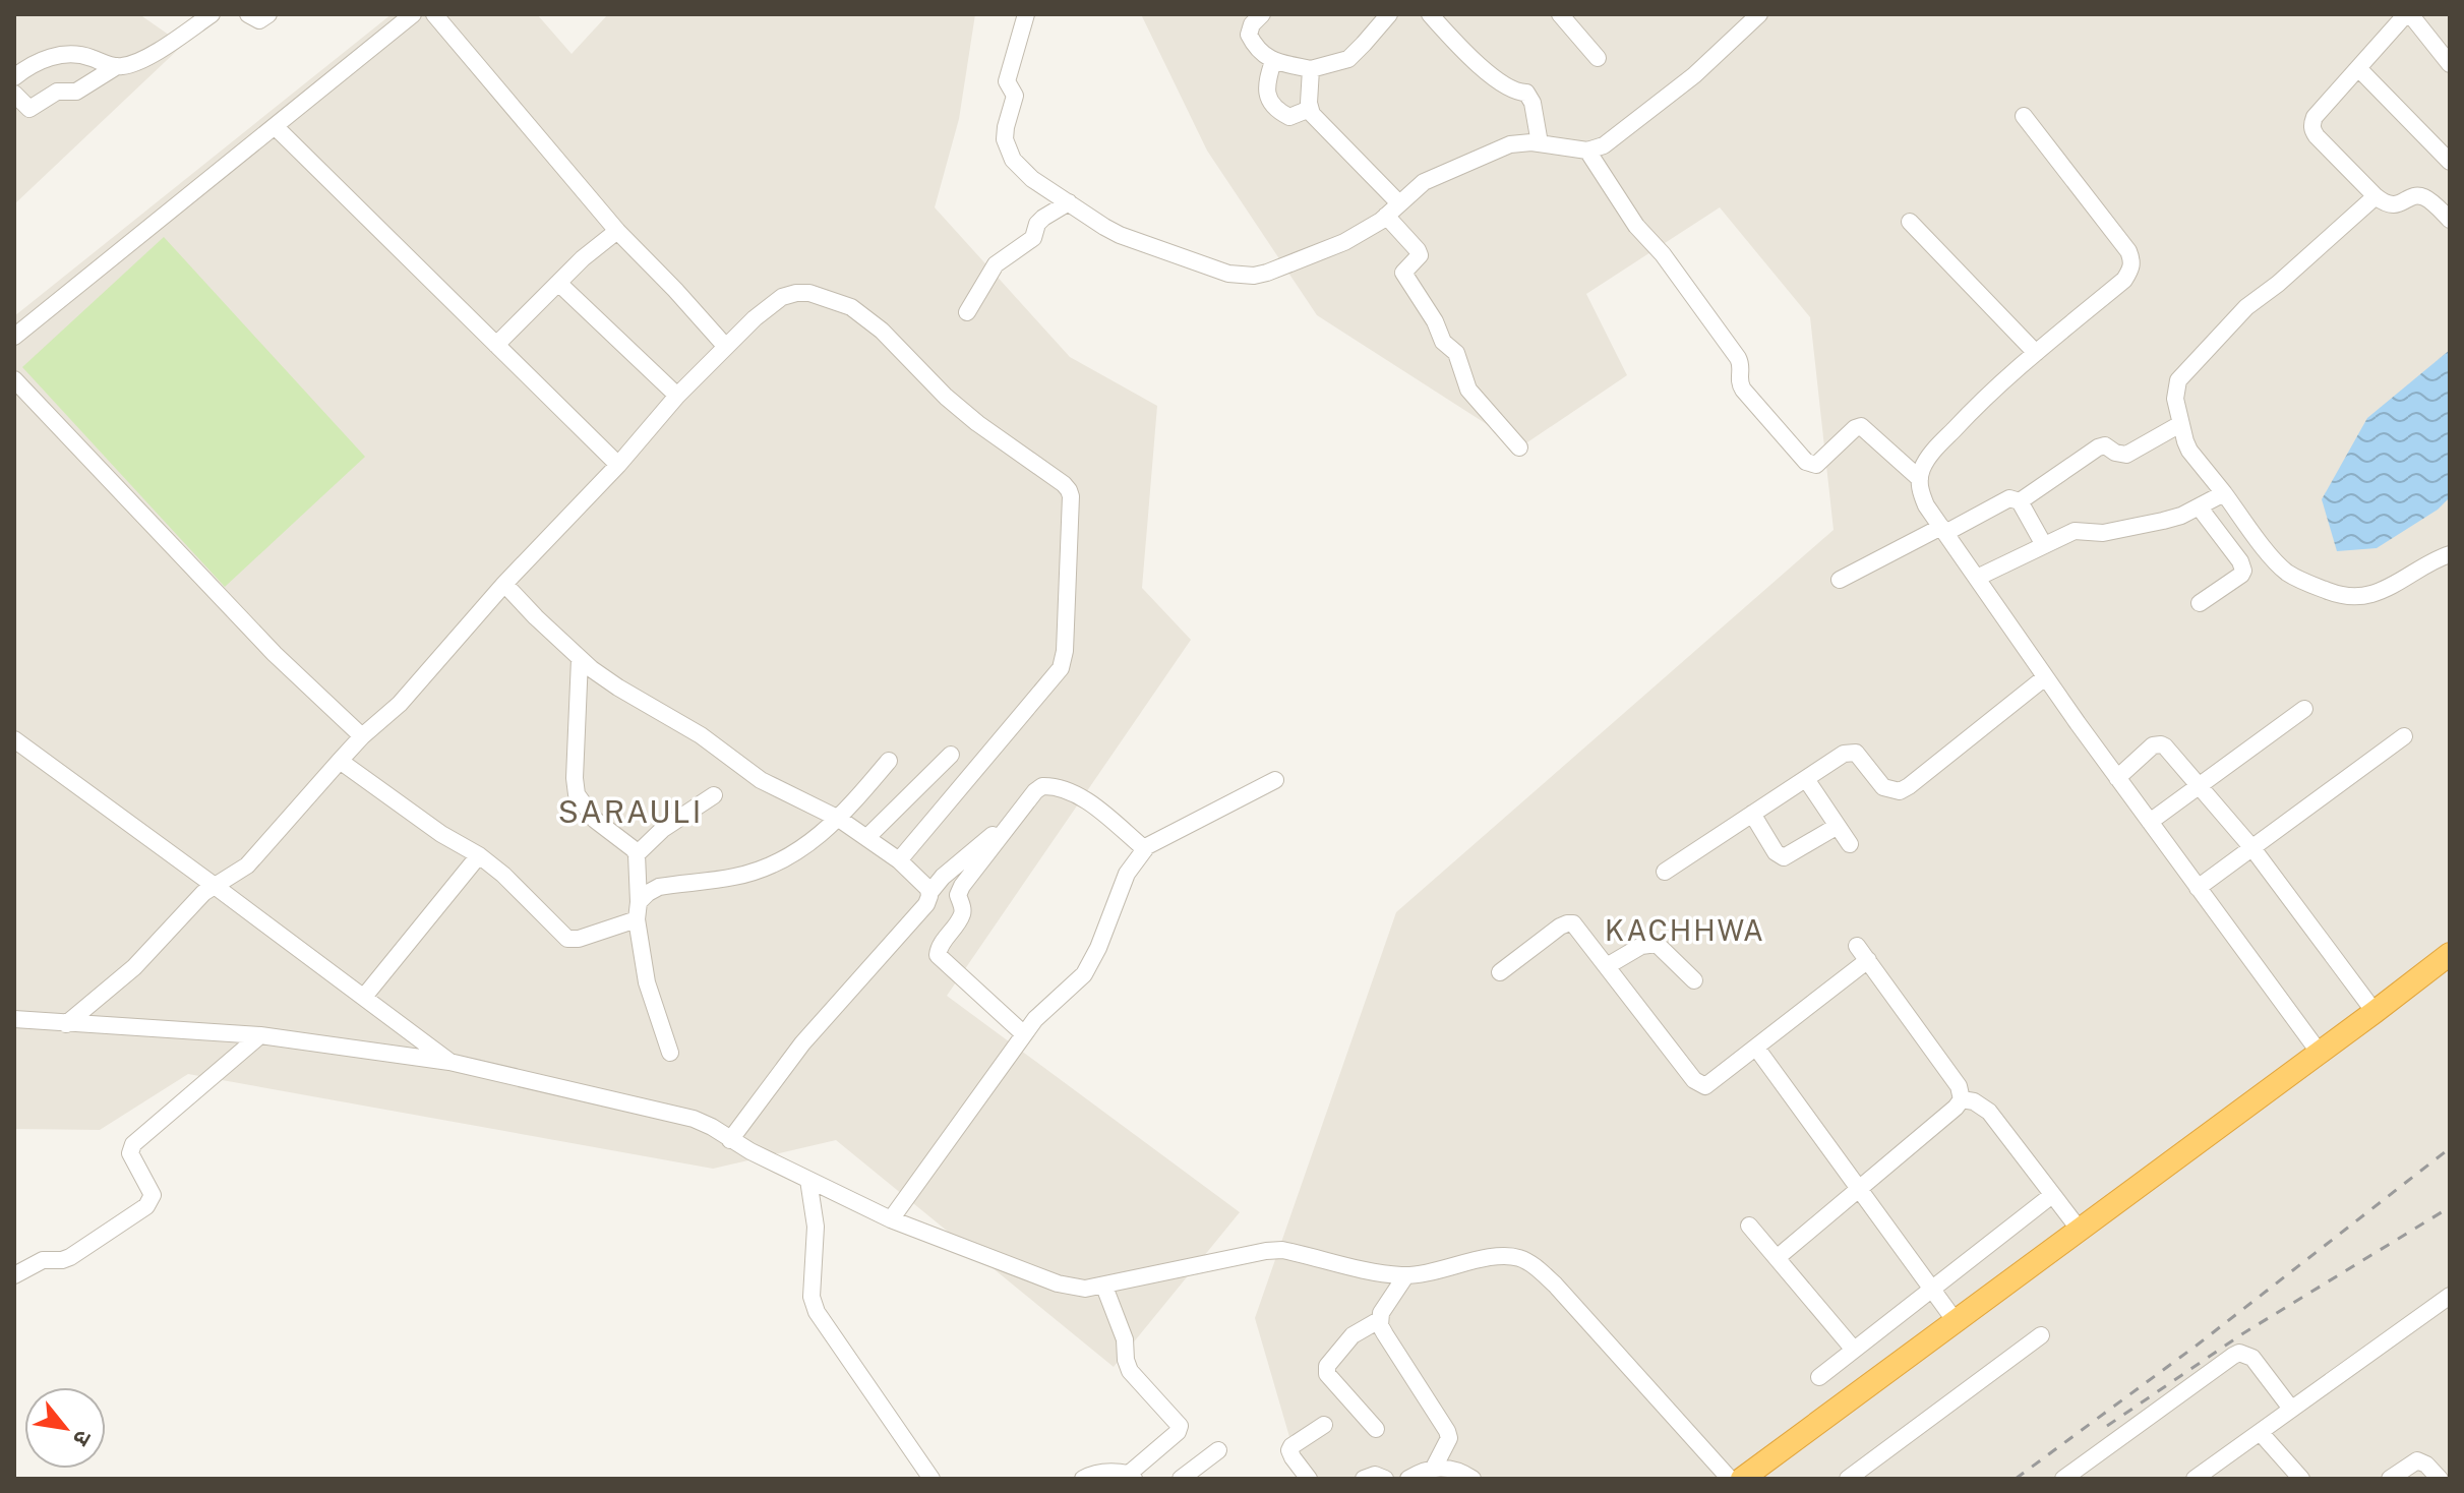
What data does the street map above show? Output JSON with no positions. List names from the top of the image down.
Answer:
{
  "districts": ["SARAULI", "KACHHWA"],
  "north": "bottom right"
}
